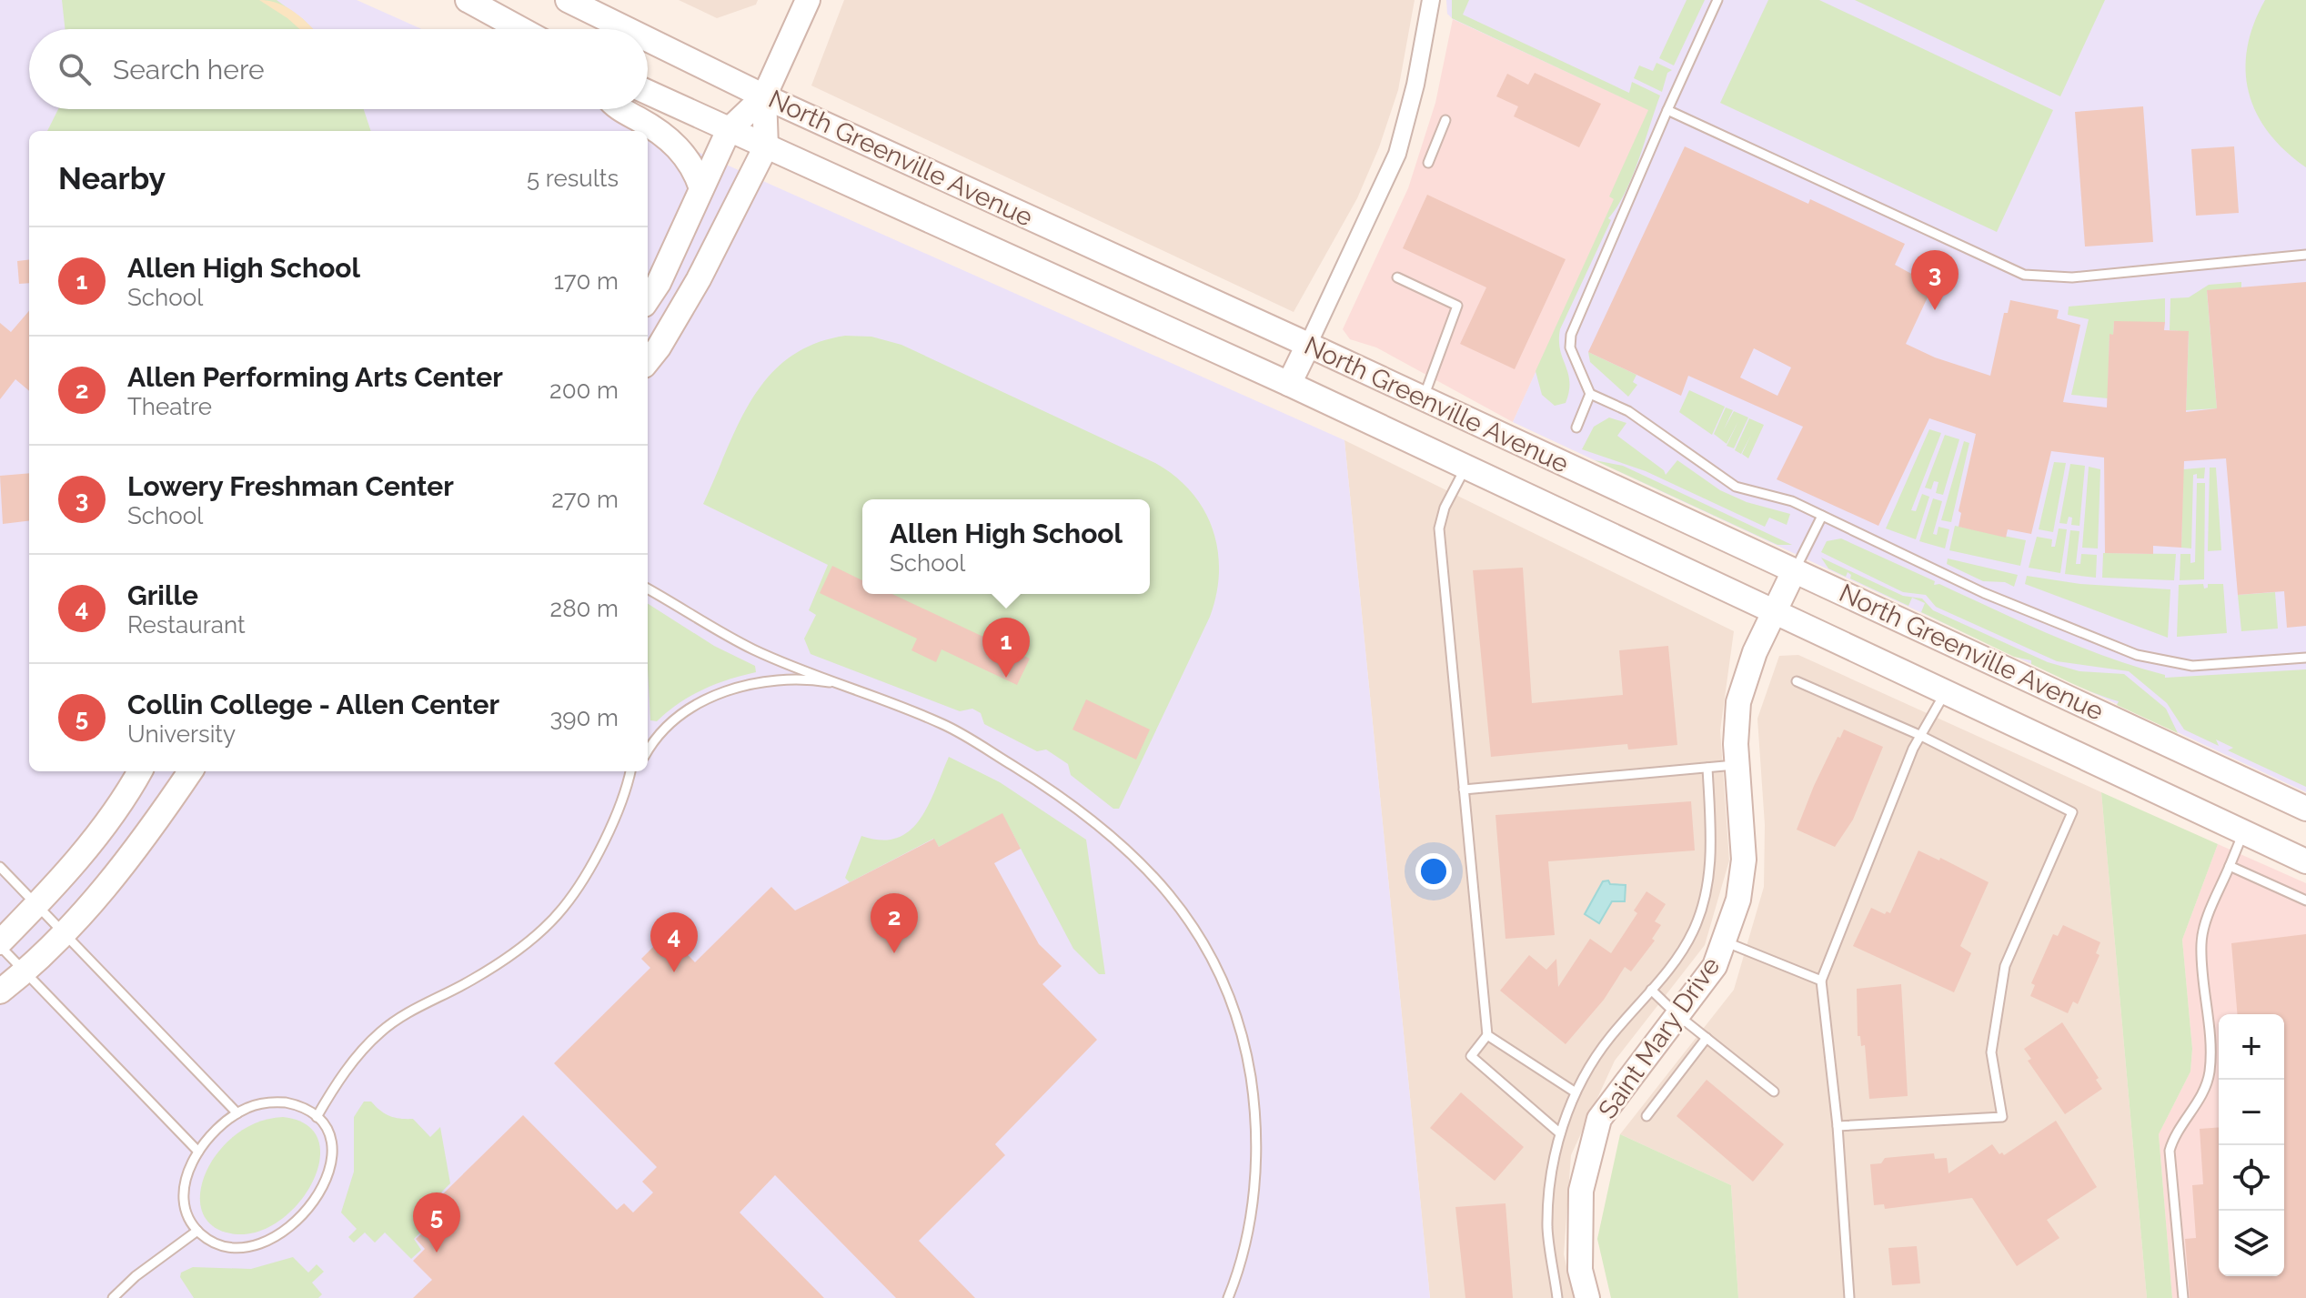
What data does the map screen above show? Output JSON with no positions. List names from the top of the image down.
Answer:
{
  "streets": {
    "main road": ["North Greenville Avenue", "Saint Mary Drive"]
  },
  "crossings": [
    ["North Greenville Avenue", "Saint Mary Drive"]
  ],
  "page": {
    "search": "Search here",
    "heading": ["Nearby", "5 results"],
    "list": [
      {
        "mark": "1",
        "name": "Allen High School",
        "note": "School",
        "value": "170 m"
      },
      {
        "mark": "2",
        "name": "Allen Performing Arts Center",
        "note": "Theatre",
        "value": "200 m"
      },
      {
        "mark": "3",
        "name": "Lowery Freshman Center",
        "note": "School",
        "value": "270 m"
      },
      {
        "mark": "4",
        "name": "Grille",
        "note": "Restaurant",
        "value": "280 m"
      },
      {
        "mark": "5",
        "name": "Collin College - Allen Center",
        "note": "University",
        "value": "390 m"
      }
    ],
    "pins": [
      "3",
      "1",
      "2",
      "4",
      "5"
    ],
    "popup": ["Allen High School", "School"],
    "map_buttons": ["+", "−"]
  }
}
